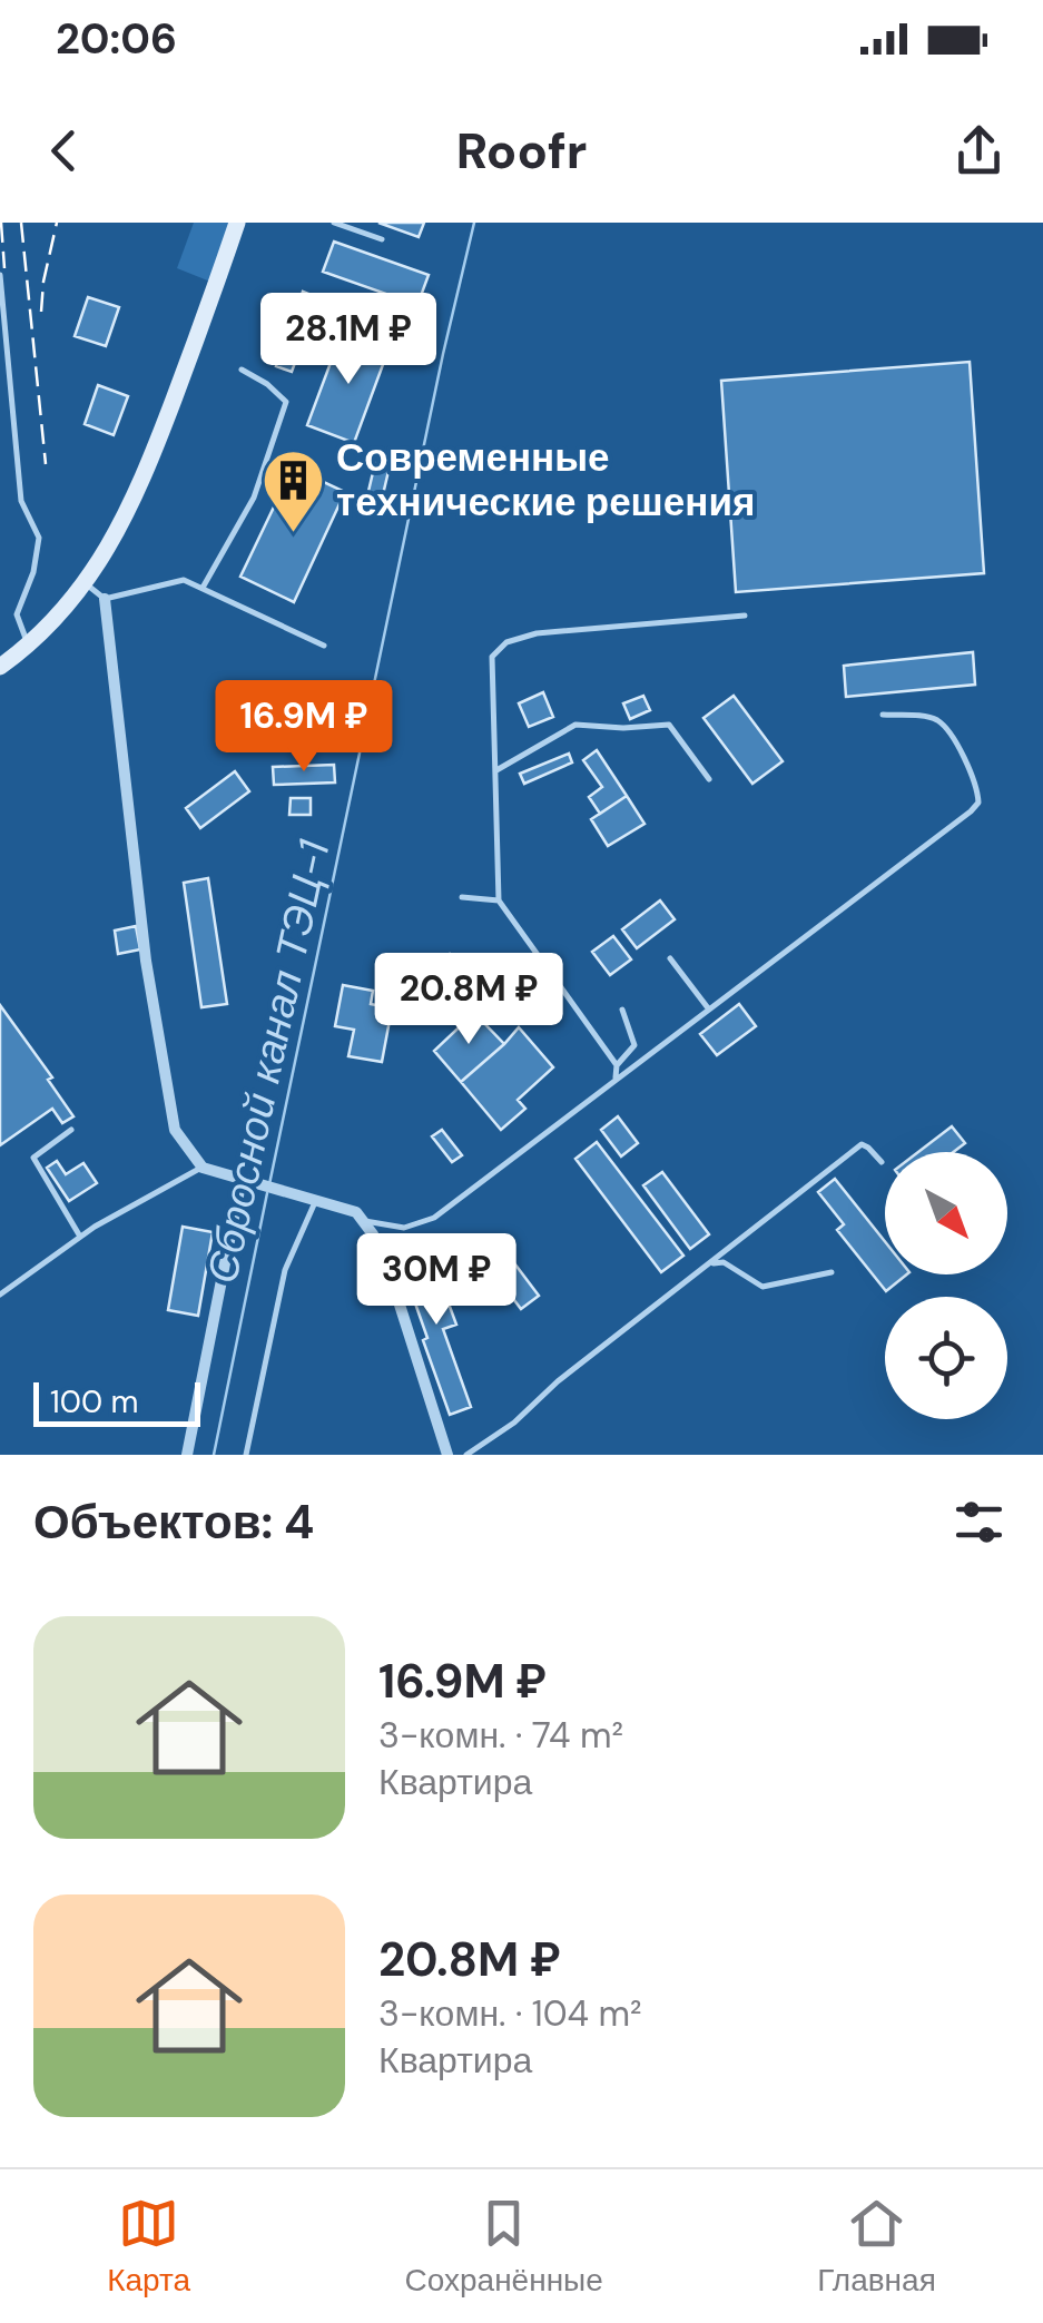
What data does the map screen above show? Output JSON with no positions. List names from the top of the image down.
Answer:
{
  "water": ["Сбросной канал ТЭЦ-1"],
  "places": {
    "building": ["Современные технические решения"]
  },
  "scale_bar": "100 m",
  "north": "bottom right",
  "page": {
    "status": "20:06",
    "header": "Roofr",
    "price": [
      "28.1M ₽",
      "16.9M ₽",
      "20.8M ₽",
      "30M ₽"
    ],
    "scale": "100 m",
    "heading": "Объектов: 4",
    "list": [
      {
        "name": "16.9M ₽",
        "note": "3-комн. · 74 m² · Квартира"
      },
      {
        "name": "20.8M ₽",
        "note": "3-комн. · 104 m² · Квартира"
      }
    ],
    "tabs": ["Карта", "Сохранённые", "Главная"]
  }
}
